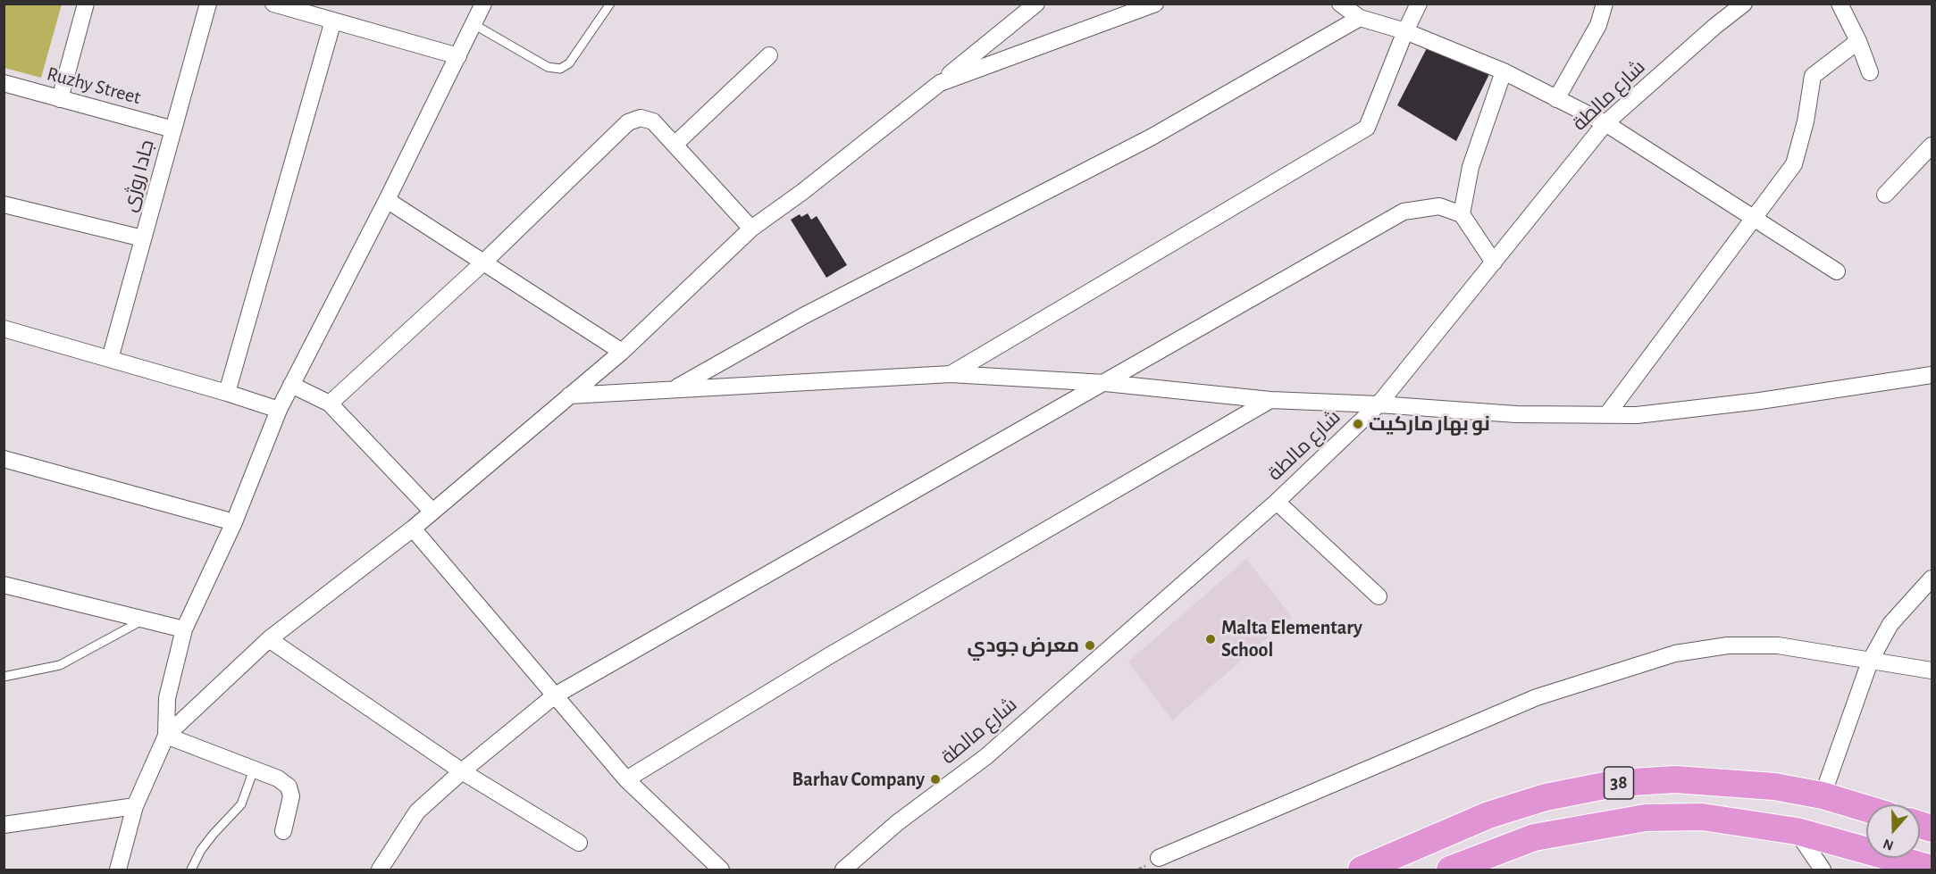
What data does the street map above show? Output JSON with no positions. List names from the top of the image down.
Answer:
{
  "streets": {
    "highway": ["38"],
    "street": ["Ruzhy Street", "شارع مالطة", "جادا روژی"]
  },
  "crossings": [
    ["Ruzhy Street", "جادا روژی"]
  ],
  "places": [
    "نو بهار ماركيت",
    "Malta Elementary School",
    "معرض جودي",
    "Barhav Company"
  ],
  "north": "bottom"
}
